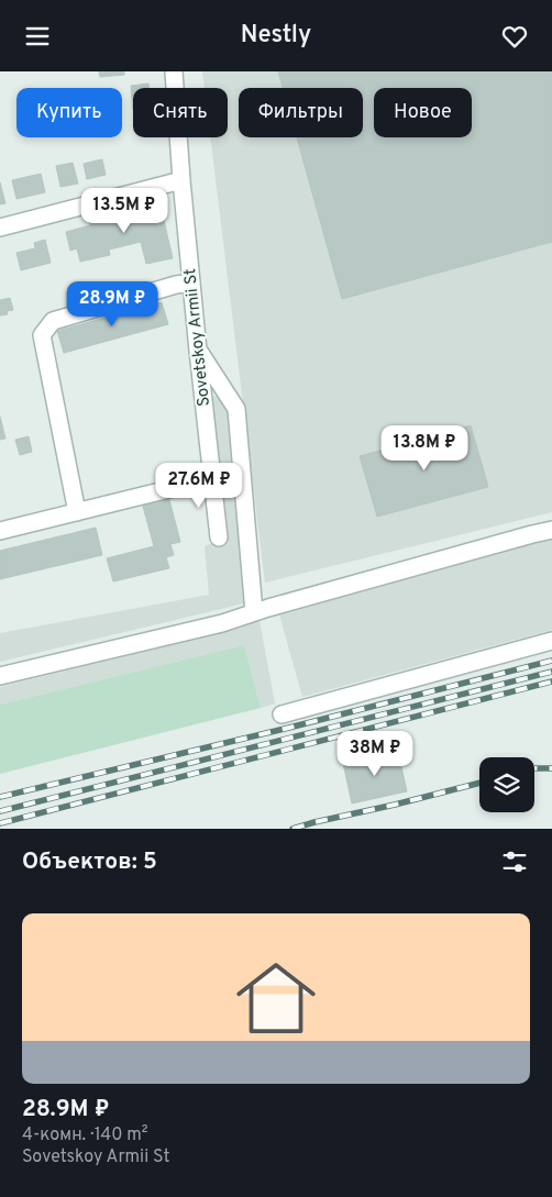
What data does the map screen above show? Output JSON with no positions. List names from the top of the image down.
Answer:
{
  "streets": {
    "street": ["Sovetskoy Armii St"]
  },
  "page": {
    "header": "Nestly",
    "chip": [
      "Купить",
      "Снять",
      "Фильтры",
      "Новое"
    ],
    "price": [
      "13.5M ₽",
      "28.9M ₽",
      "13.8M ₽",
      "27.6M ₽",
      "38M ₽"
    ],
    "heading": "Объектов: 5",
    "list": [
      {
        "name": "28.9M ₽",
        "note": "4-комн. · 140 m² · Sovetskoy Armii St"
      }
    ]
  }
}
